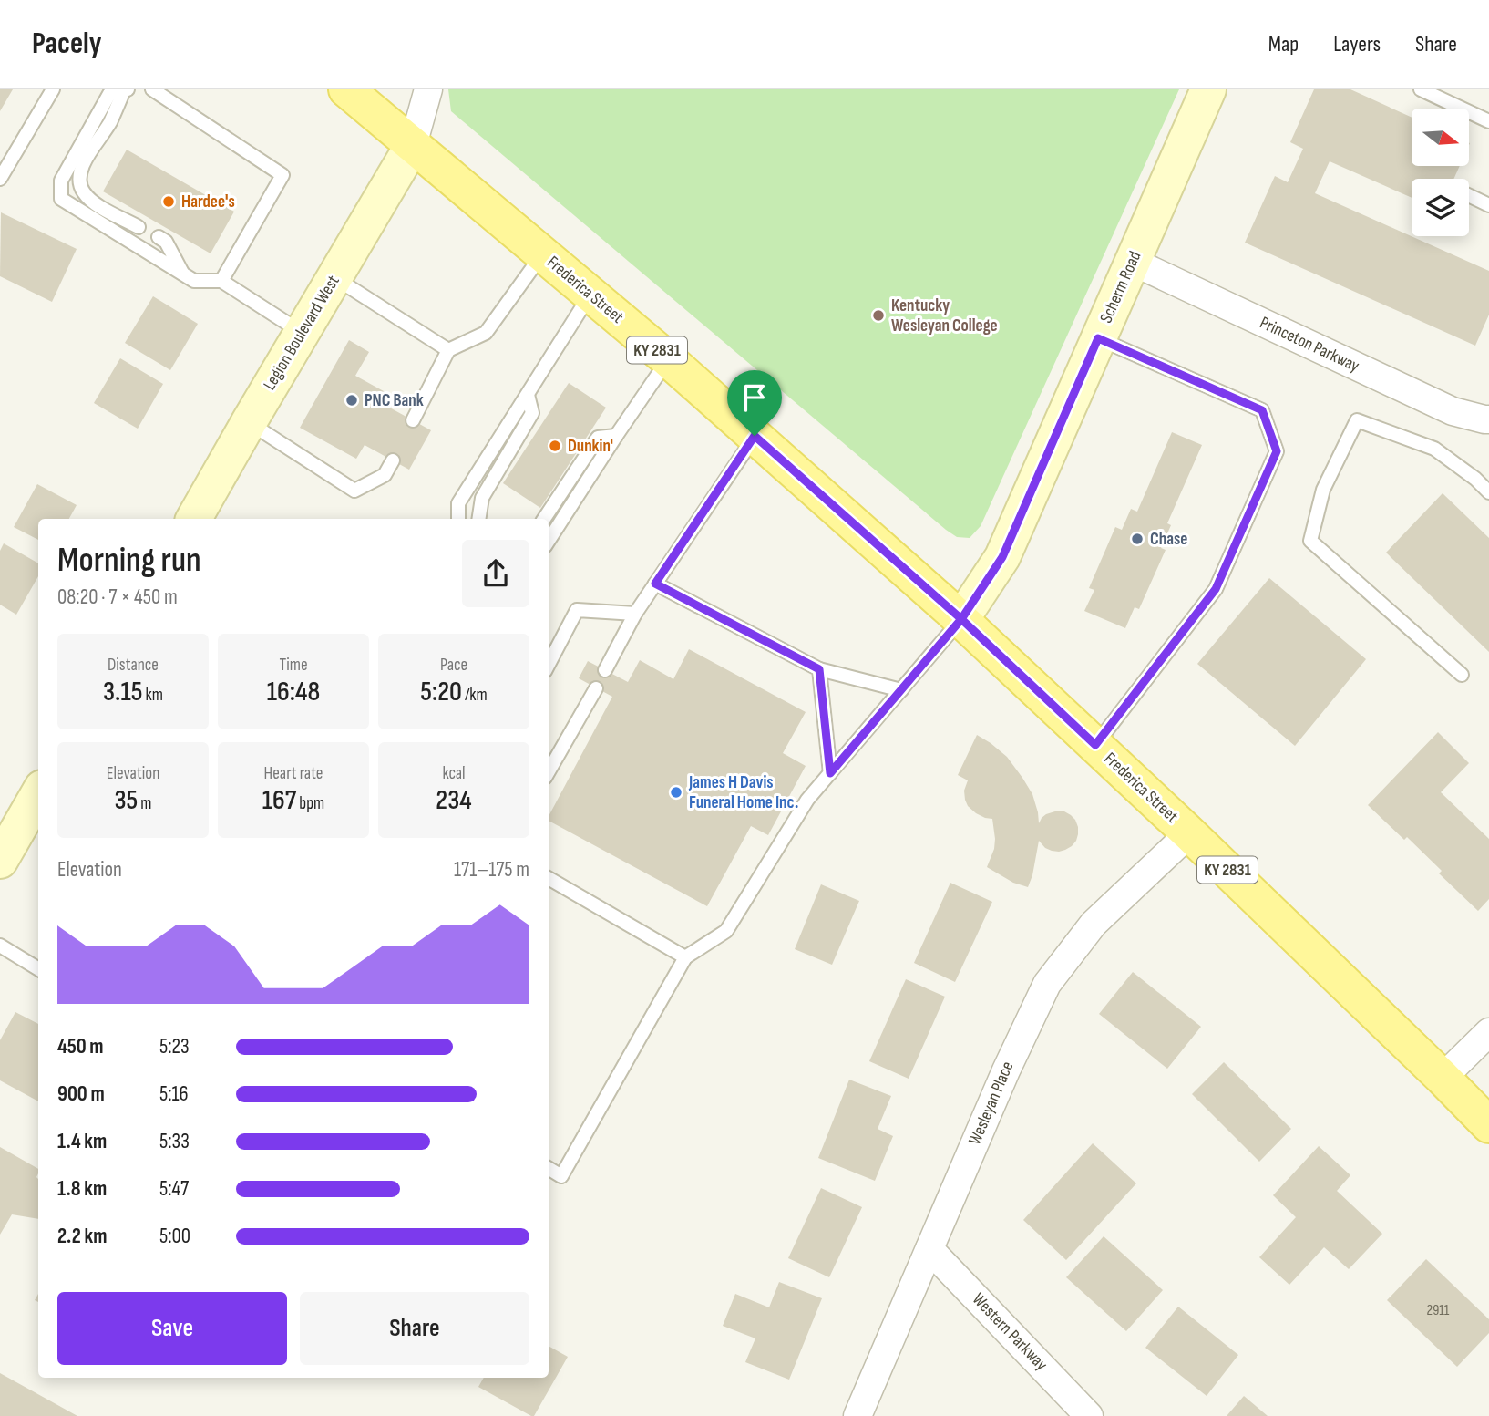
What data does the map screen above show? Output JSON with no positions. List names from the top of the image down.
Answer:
{
  "streets": {
    "main road": ["Frederica Street", "KY 2831"],
    "street": [
      "Scherm Road",
      "Legion Boulevard West",
      "Princeton Parkway",
      "Wesleyan Place",
      "Western Parkway"
    ]
  },
  "crossings": [
    ["Scherm Road", "Frederica Street"],
    ["Scherm Road", "Princeton Parkway"],
    ["Frederica Street", "Legion Boulevard West"],
    ["Frederica Street", "Wesleyan Place"],
    ["Wesleyan Place", "Western Parkway"]
  ],
  "places": [
    "Hardee's",
    "Kentucky Wesleyan College",
    "PNC Bank",
    "Dunkin'",
    "Chase",
    "James H Davis Funeral Home Inc."
  ],
  "house_numbers": ["2911"],
  "north": "right",
  "page": {
    "header": "Pacely",
    "nav": ["Map", "Layers", "Share"],
    "heading": ["Morning run", "08:20 · 7 × 450 m"],
    "stats": [
      ["Distance", "3.15 km"],
      ["Time", "16:48"],
      ["Pace", "5:20 /km"],
      ["Elevation", "35 m"],
      ["Heart rate", "167 bpm"],
      ["kcal", "234"]
    ],
    "chart": ["Elevation", "171–175 m"],
    "list": [
      {
        "name": "450 m",
        "note": "5:23"
      },
      {
        "name": "900 m",
        "note": "5:16"
      },
      {
        "name": "1.4 km",
        "note": "5:33"
      },
      {
        "name": "1.8 km",
        "note": "5:47"
      },
      {
        "name": "2.2 km",
        "note": "5:00"
      }
    ],
    "buttons": ["Save", "Share"]
  }
}
